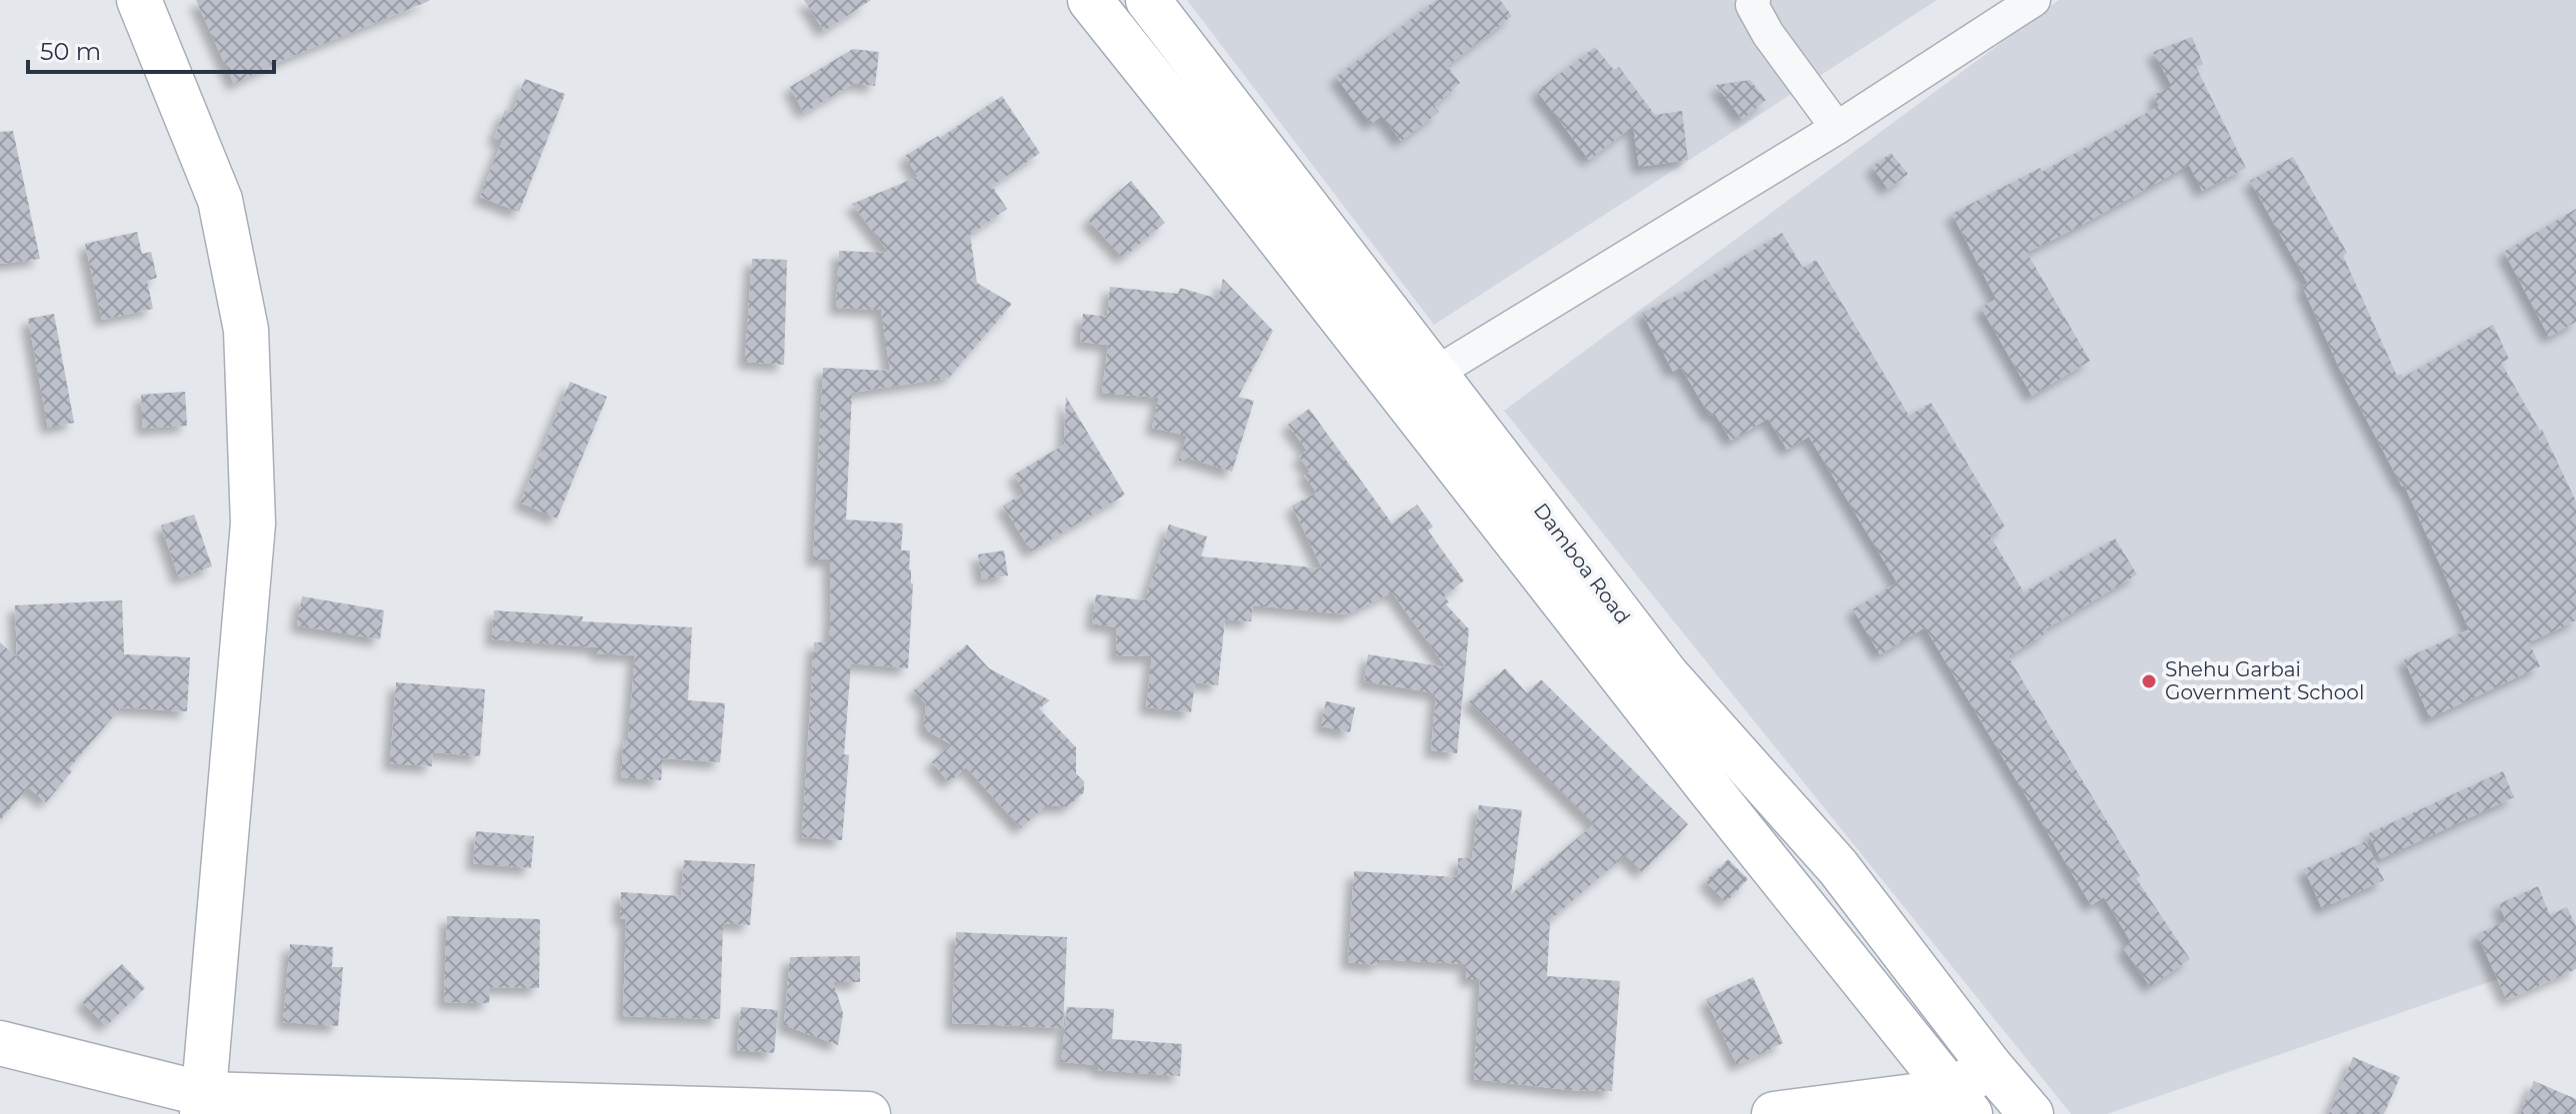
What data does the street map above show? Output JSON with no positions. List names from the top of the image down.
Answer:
{
  "streets": {
    "main road": ["Damboa Road"]
  },
  "places": ["Shehu Garbai Government School"],
  "scale_bar": "50 m"
}
